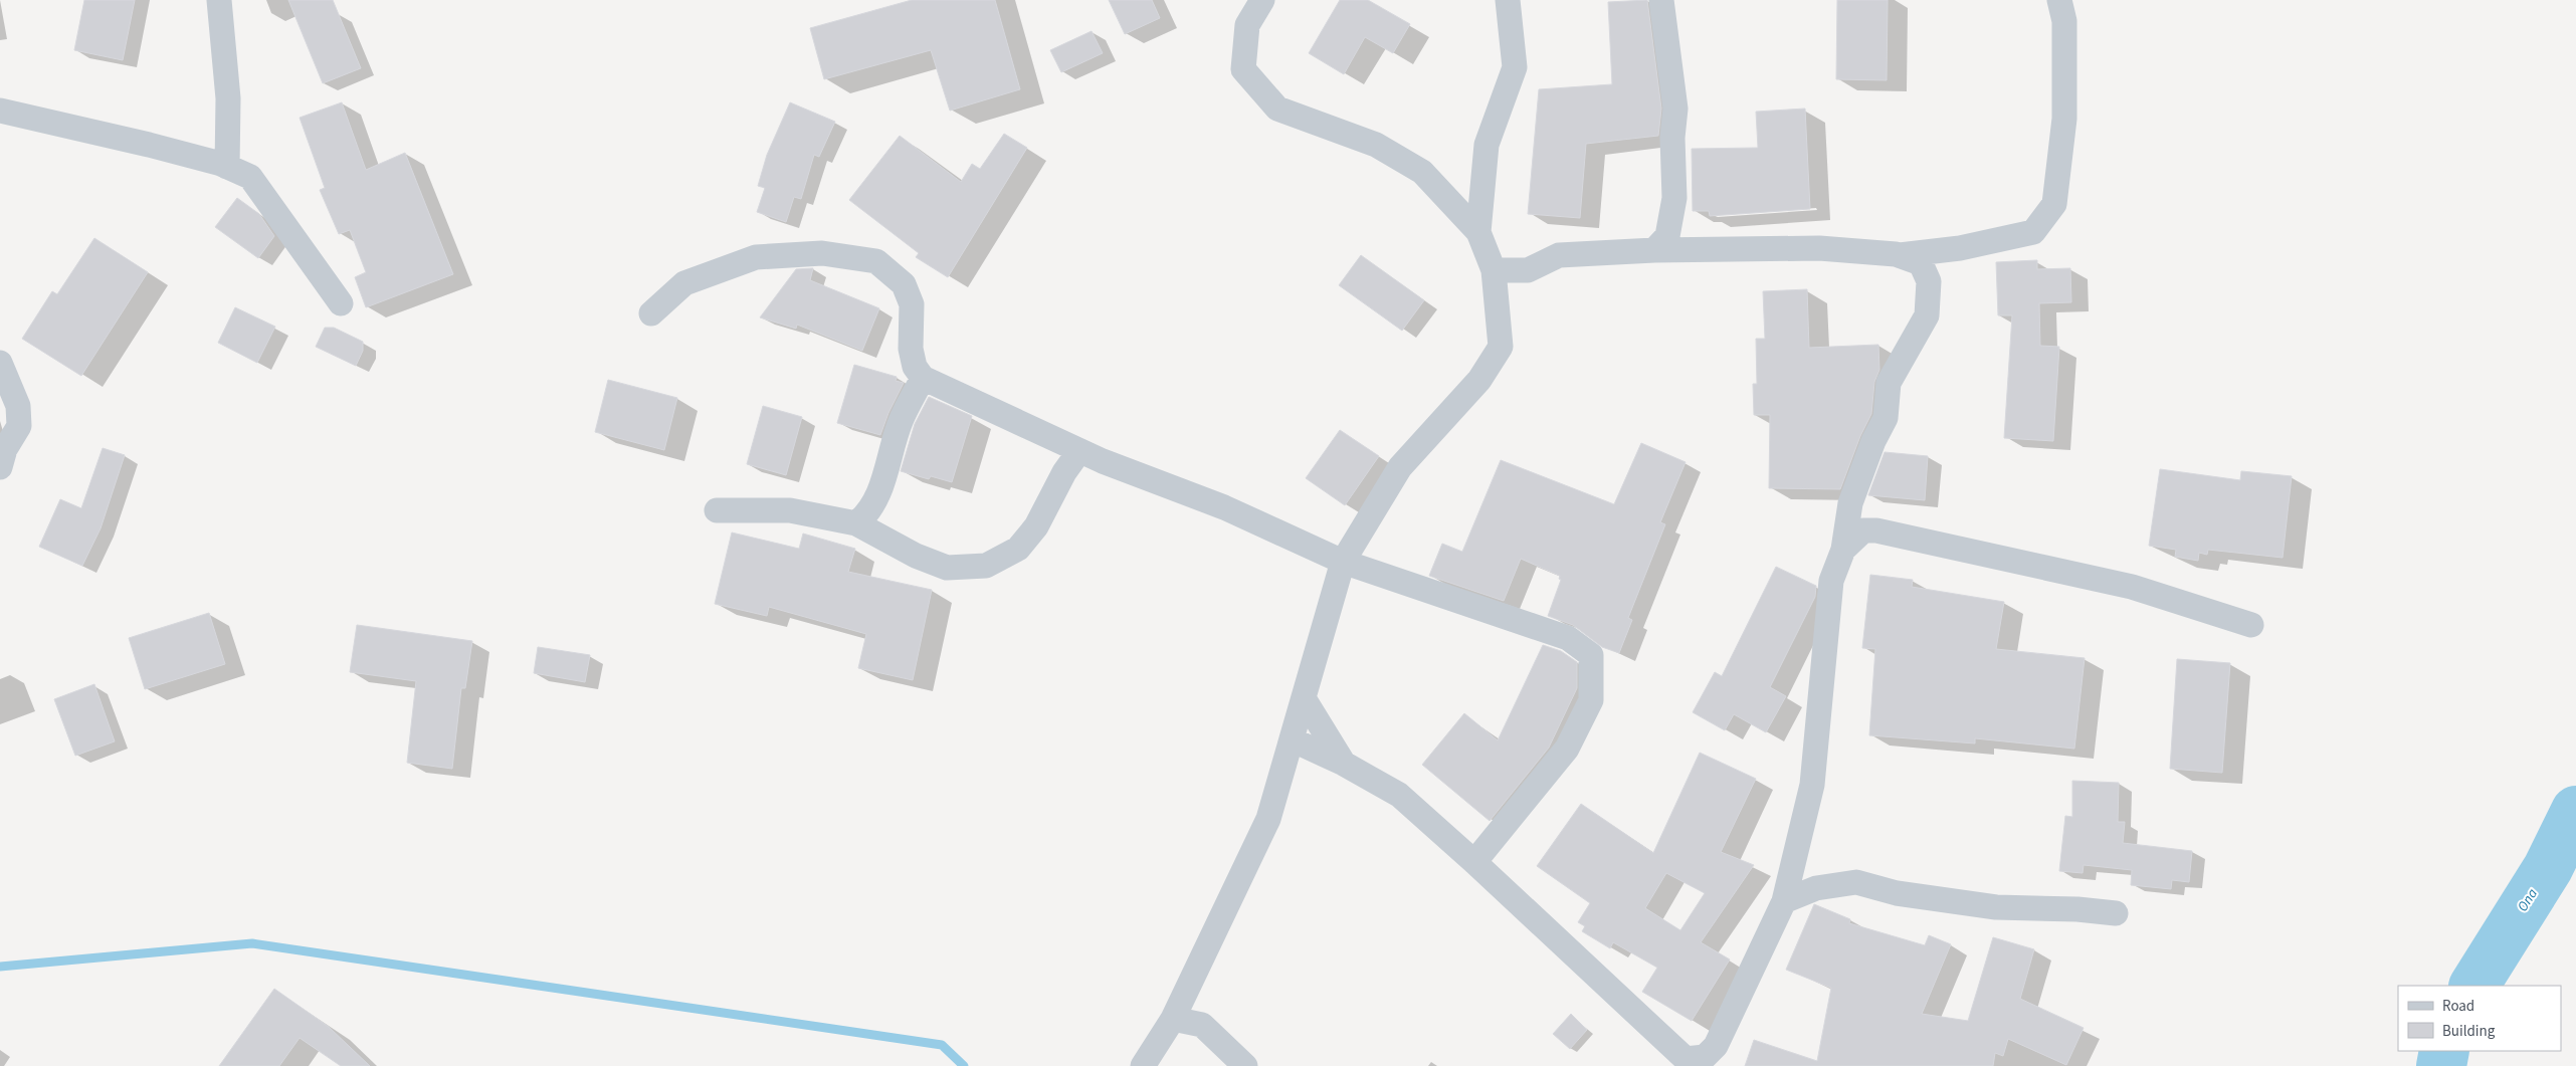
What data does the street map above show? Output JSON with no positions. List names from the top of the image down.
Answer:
{
  "water": ["Ona"],
  "legend": ["Road", "Building"]
}
